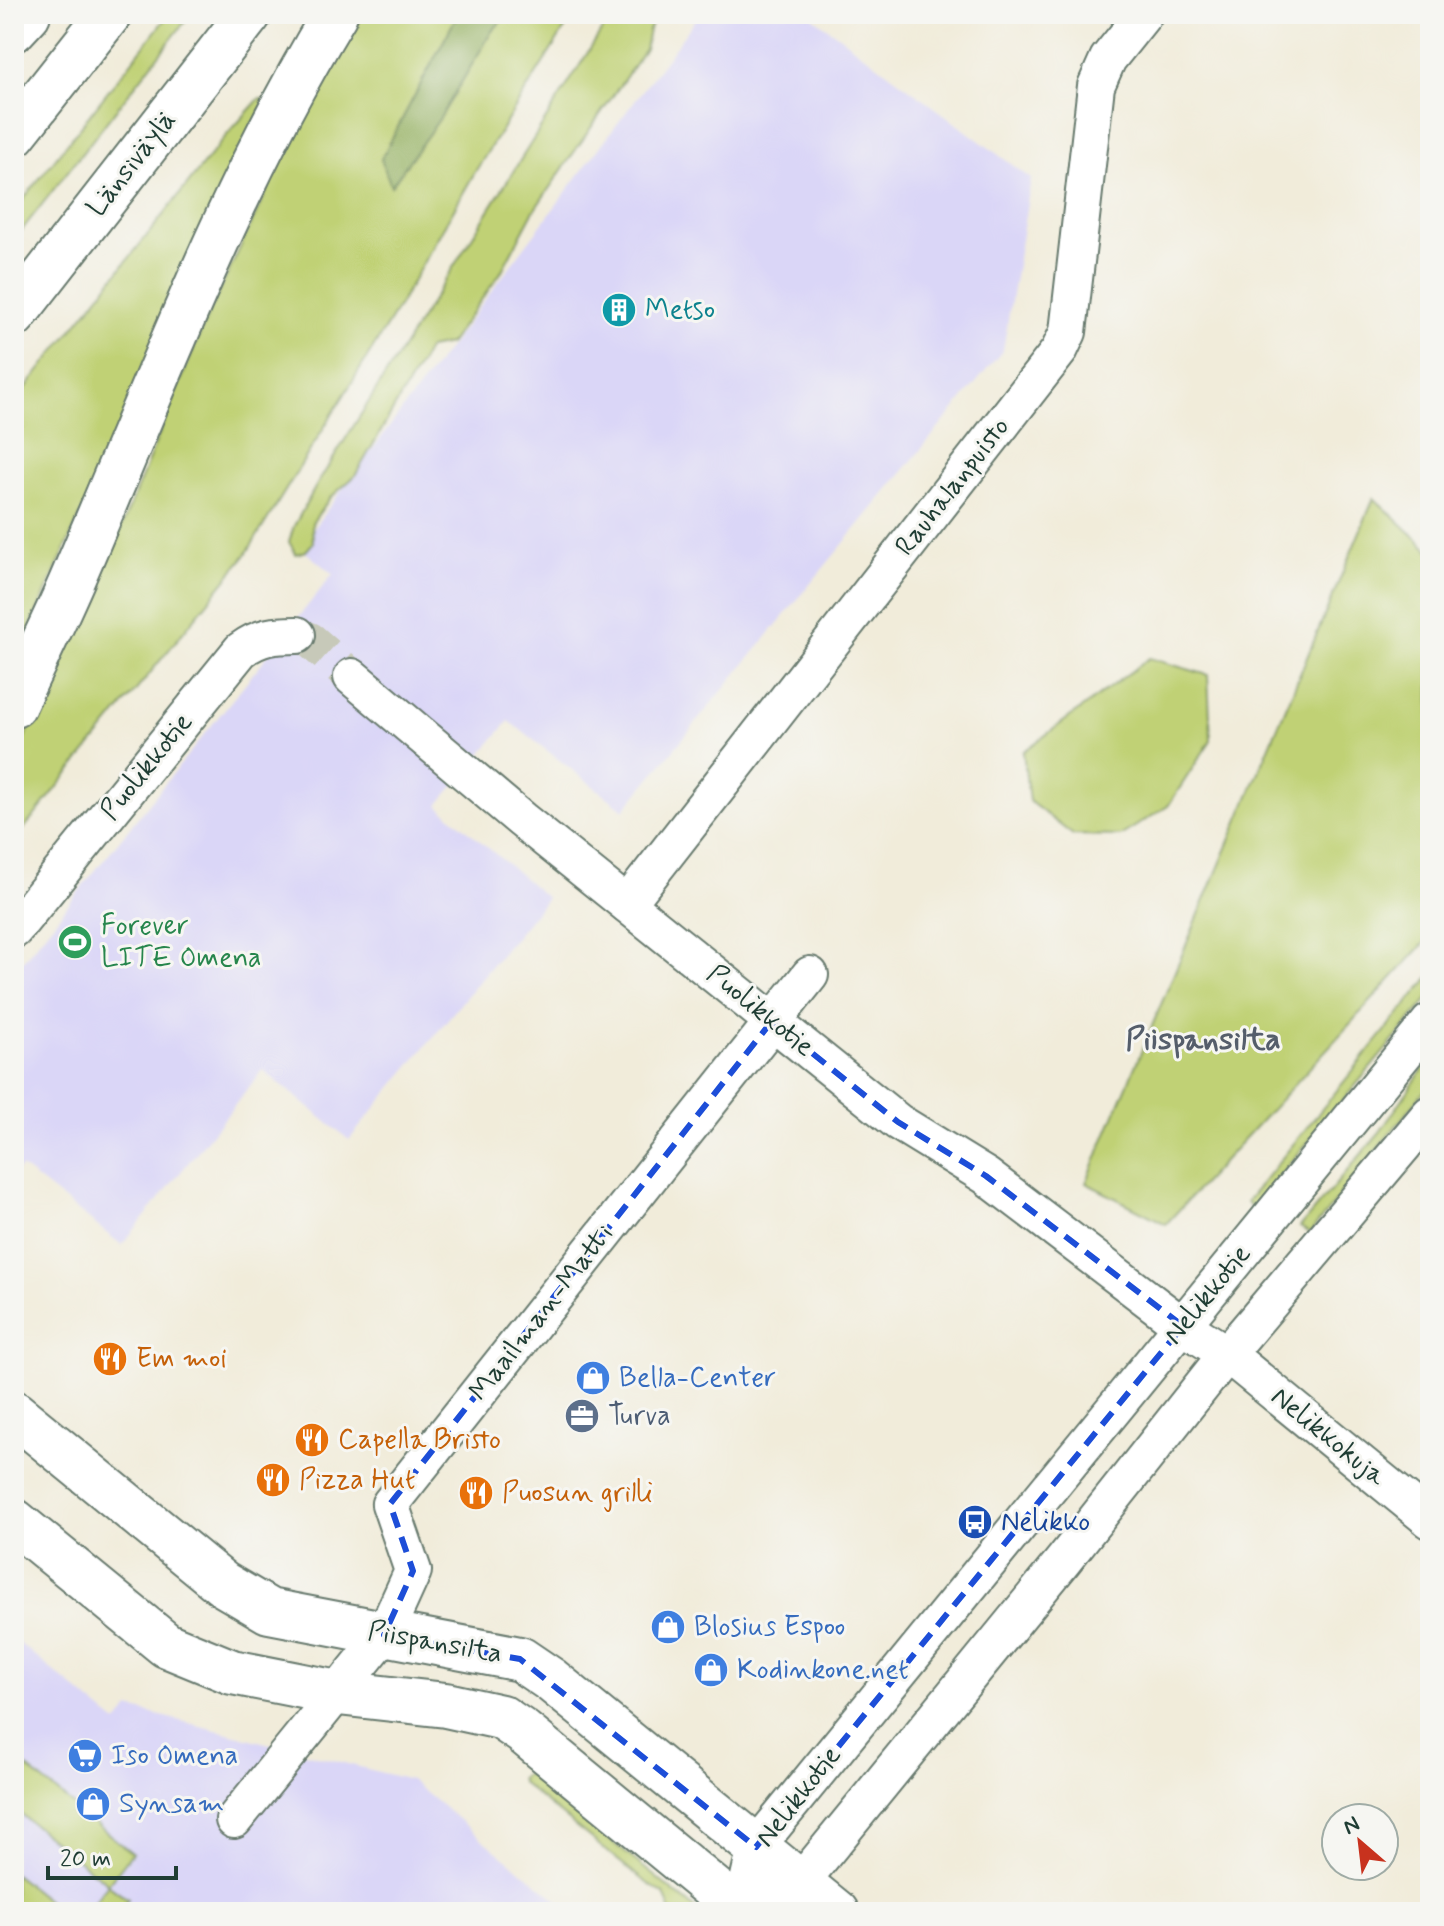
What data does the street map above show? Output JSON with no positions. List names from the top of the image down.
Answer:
{
  "streets": {
    "main road": ["Länsiväylä", "Piispansilta"],
    "street": [
      "Rauhalanpuisto",
      "Puolikkotie",
      "Nelikkotie",
      "Maailman-Matti",
      "Nelikkokuja"
    ]
  },
  "crossings": [
    ["Rauhalanpuisto", "Puolikkotie"],
    ["Puolikkotie", "Nelikkotie"],
    ["Puolikkotie", "Maailman-Matti"],
    ["Puolikkotie", "Nelikkokuja"],
    ["Nelikkotie", "Nelikkokuja"],
    ["Nelikkotie", "Piispansilta"],
    ["Maailman-Matti", "Piispansilta"]
  ],
  "districts": ["Piispansilta"],
  "places": {
    "building": ["Metso"],
    "sports": ["Forever LITE Omena"],
    "restaurant": [
      "Em moi",
      "Capella Bristo",
      "Pizza Hut",
      "Puosun grilli"
    ],
    "shop": [
      "Bella-Center",
      "Blosius Espoo",
      "Kodinkone.net",
      "Synsam"
    ],
    "office": ["Turva"],
    "bus stop": ["Nelikko"],
    "supermarket": ["Iso Omena"]
  },
  "scale_bar": "20 m",
  "north": "top left"
}
